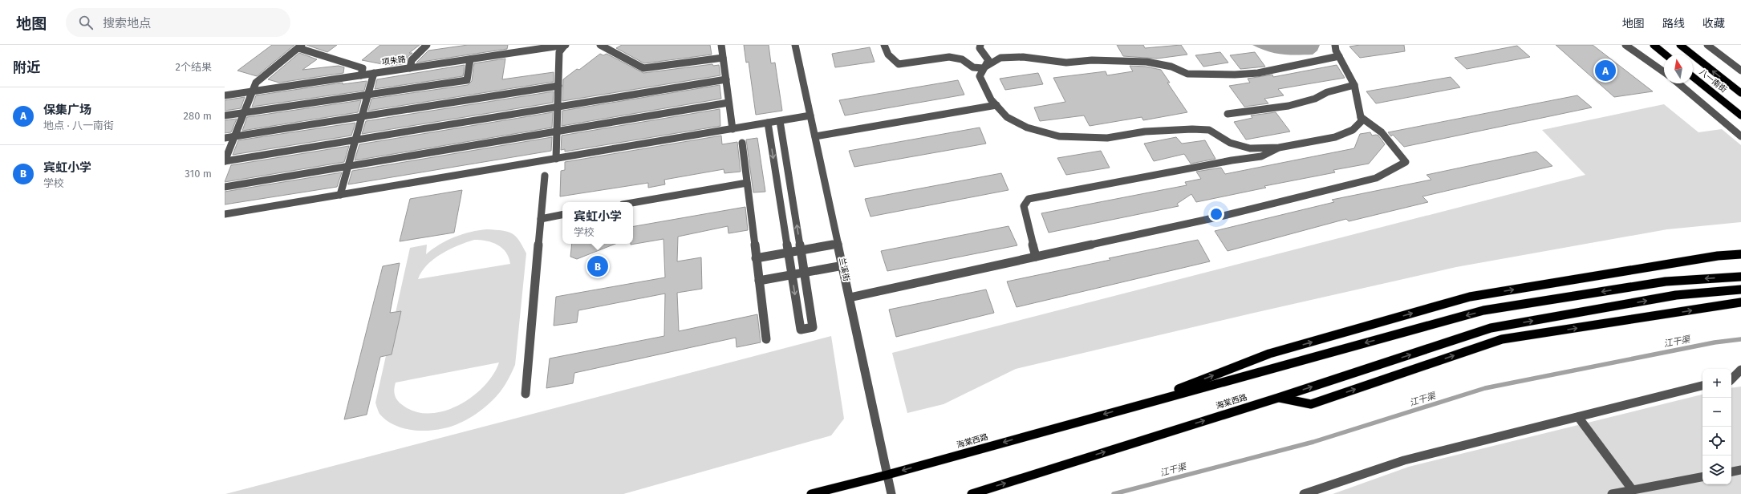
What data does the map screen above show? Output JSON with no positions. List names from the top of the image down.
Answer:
{
  "streets": {
    "main road": ["八一南街", "海棠西路"],
    "street": ["项朱路", "兰溪街"]
  },
  "crossings": [
    ["兰溪街", "海棠西路"]
  ],
  "water": ["江干渠"],
  "north": "top",
  "page": {
    "header": "地图",
    "search": "搜索地点",
    "nav": ["地图", "路线", "收藏"],
    "heading": ["附近", "2个结果"],
    "pins": ["A", "B"],
    "list": [
      {
        "mark": "A",
        "name": "保集广场",
        "note": "地点 · 八一南街",
        "value": "280 m"
      },
      {
        "mark": "B",
        "name": "宾虹小学",
        "note": "学校",
        "value": "310 m"
      }
    ],
    "popup": ["宾虹小学", "学校"],
    "map_buttons": ["+", "−"]
  }
}
